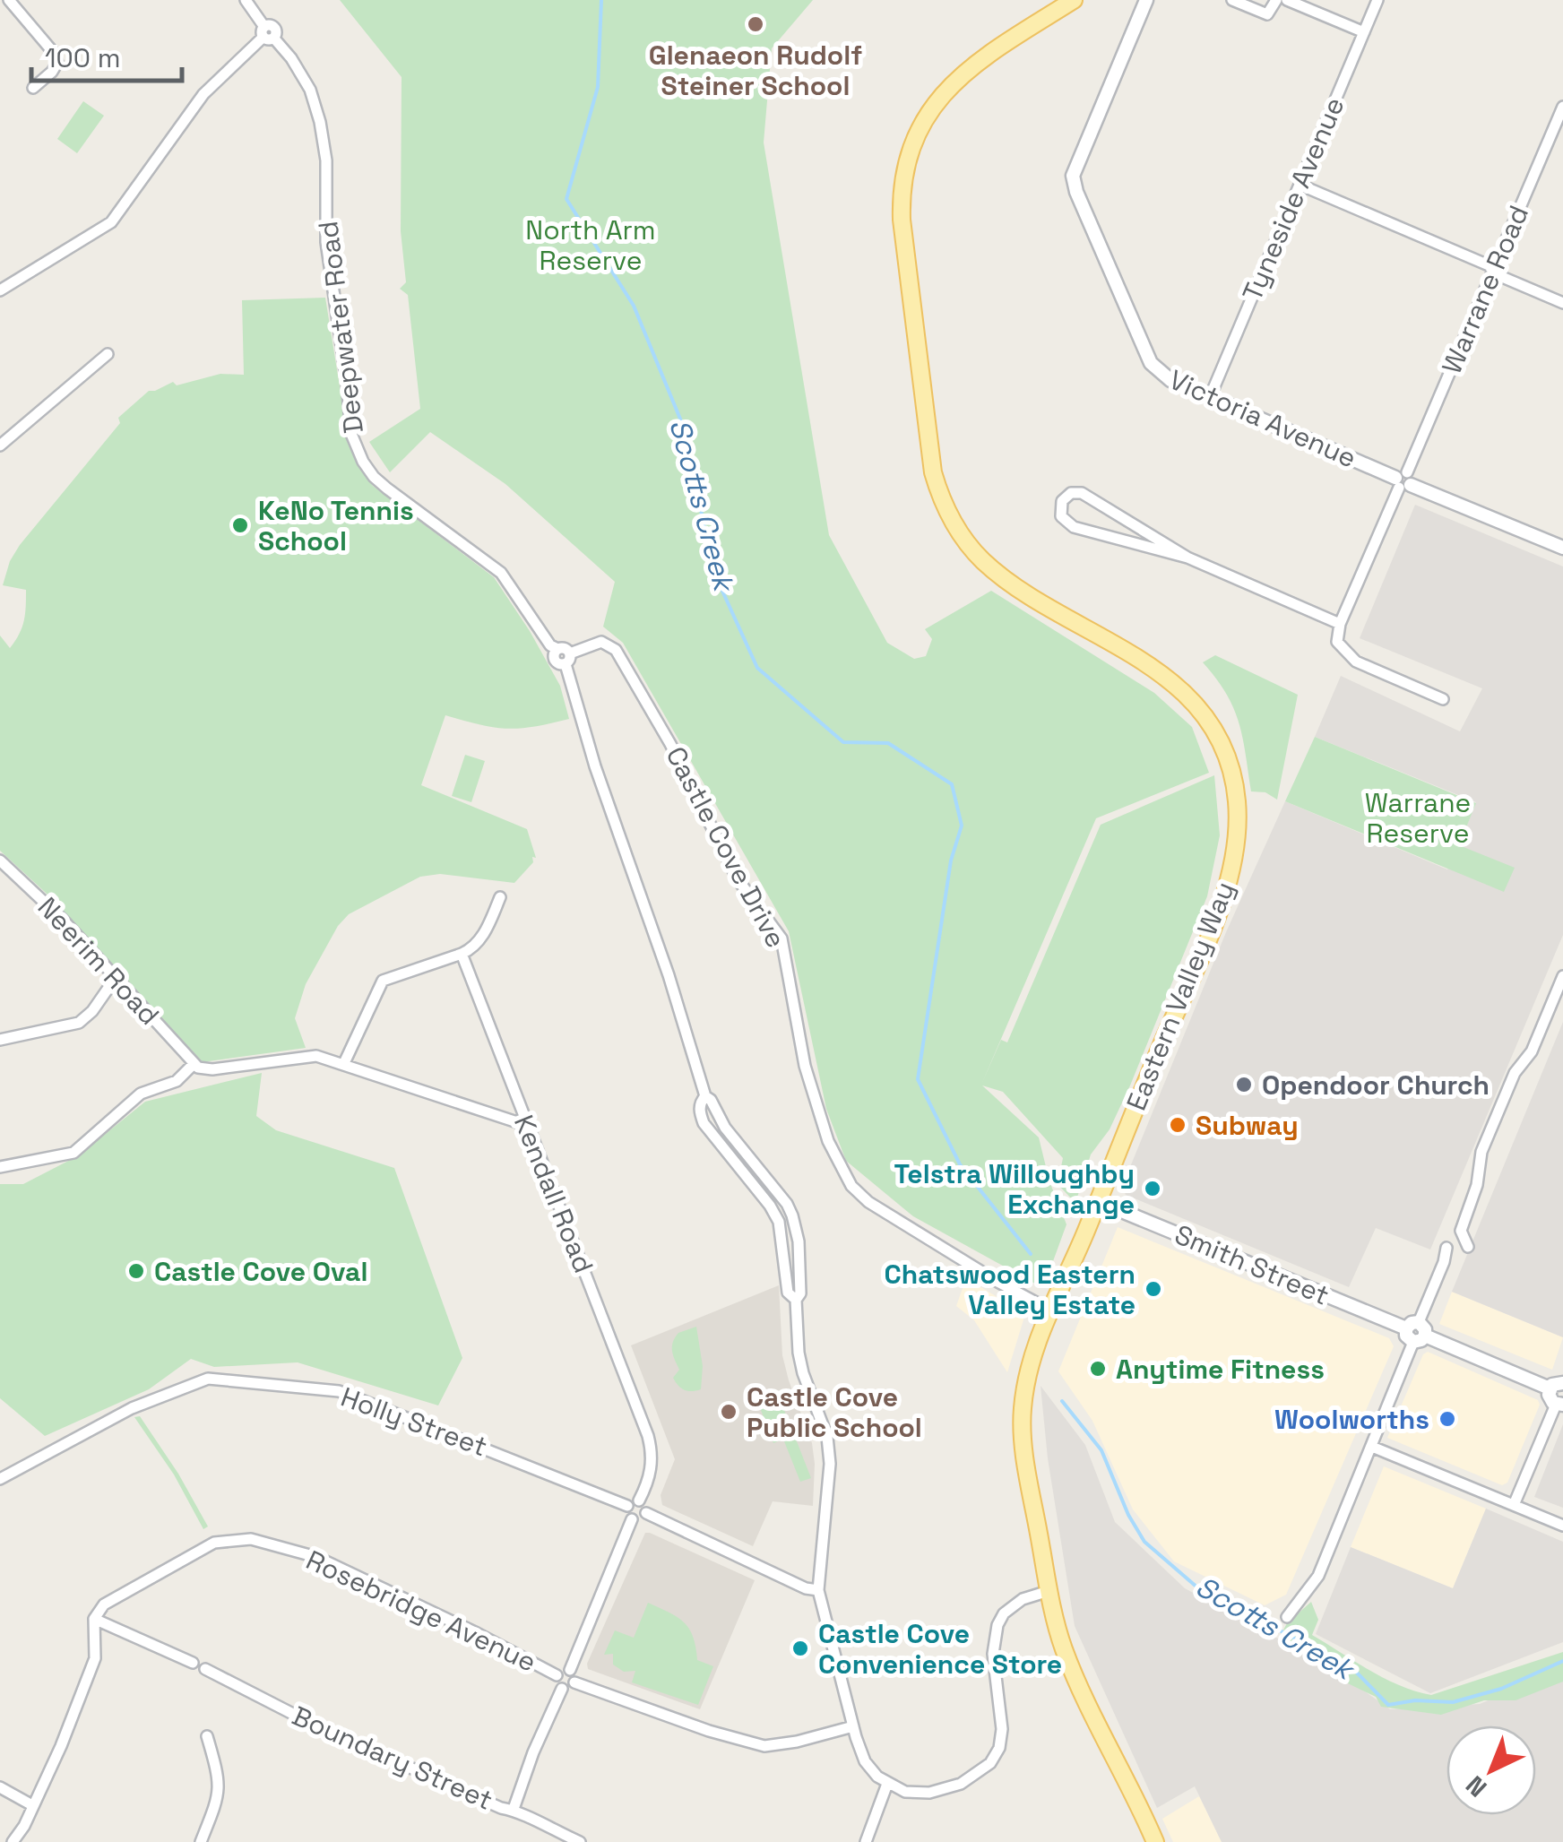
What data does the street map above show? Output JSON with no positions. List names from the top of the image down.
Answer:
{
  "streets": {
    "main road": ["Eastern Valley Way"],
    "street": [
      "Tyneside Avenue",
      "Warrane Road",
      "Deepwater Road",
      "Victoria Avenue",
      "Castle Cove Drive",
      "Neerim Road",
      "Kendall Road",
      "Smith Street",
      "Holly Street",
      "Rosebridge Avenue",
      "Boundary Street"
    ]
  },
  "crossings": [
    ["Tyneside Avenue", "Victoria Avenue"],
    ["Warrane Road", "Victoria Avenue"],
    ["Deepwater Road", "Castle Cove Drive"],
    ["Castle Cove Drive", "Eastern Valley Way"],
    ["Eastern Valley Way", "Smith Street"],
    ["Kendall Road", "Holly Street"]
  ],
  "water": ["Scotts Creek"],
  "parks": ["North Arm Reserve", "Warrane Reserve"],
  "places": [
    "Glenaeon Rudolf Steiner School",
    "KeNo Tennis School",
    "Opendoor Church",
    "Subway",
    "Telstra Willoughby Exchange",
    "Castle Cove Oval",
    "Chatswood Eastern Valley Estate",
    "Anytime Fitness",
    "Castle Cove Public School",
    "Woolworths",
    "Castle Cove Convenience Store"
  ],
  "scale_bar": "100 m",
  "north": "bottom left"
}
